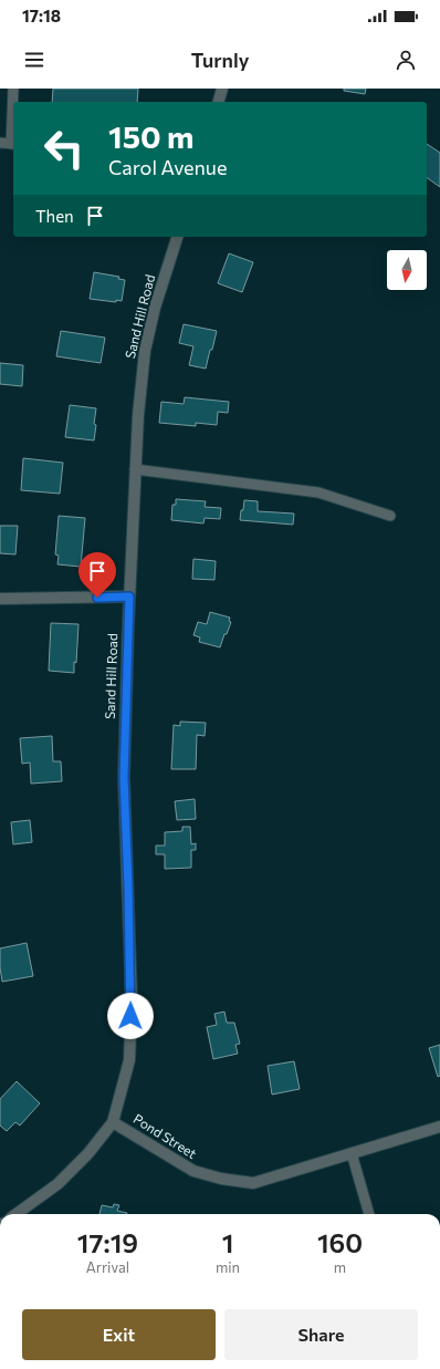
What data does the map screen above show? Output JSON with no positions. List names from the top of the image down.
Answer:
{
  "streets": {
    "street": ["Sand Hill Road", "Pond Street"]
  },
  "crossings": [
    ["Sand Hill Road", "Pond Street"]
  ],
  "north": "bottom",
  "page": {
    "status": "17:18",
    "header": "Turnly",
    "turn": ["150 m", "Carol Avenue"],
    "then": "Then",
    "eta": [
      "17:19",
      "Arrival",
      "1",
      "min",
      "160",
      "m"
    ],
    "buttons": ["Exit", "Share"]
  }
}
